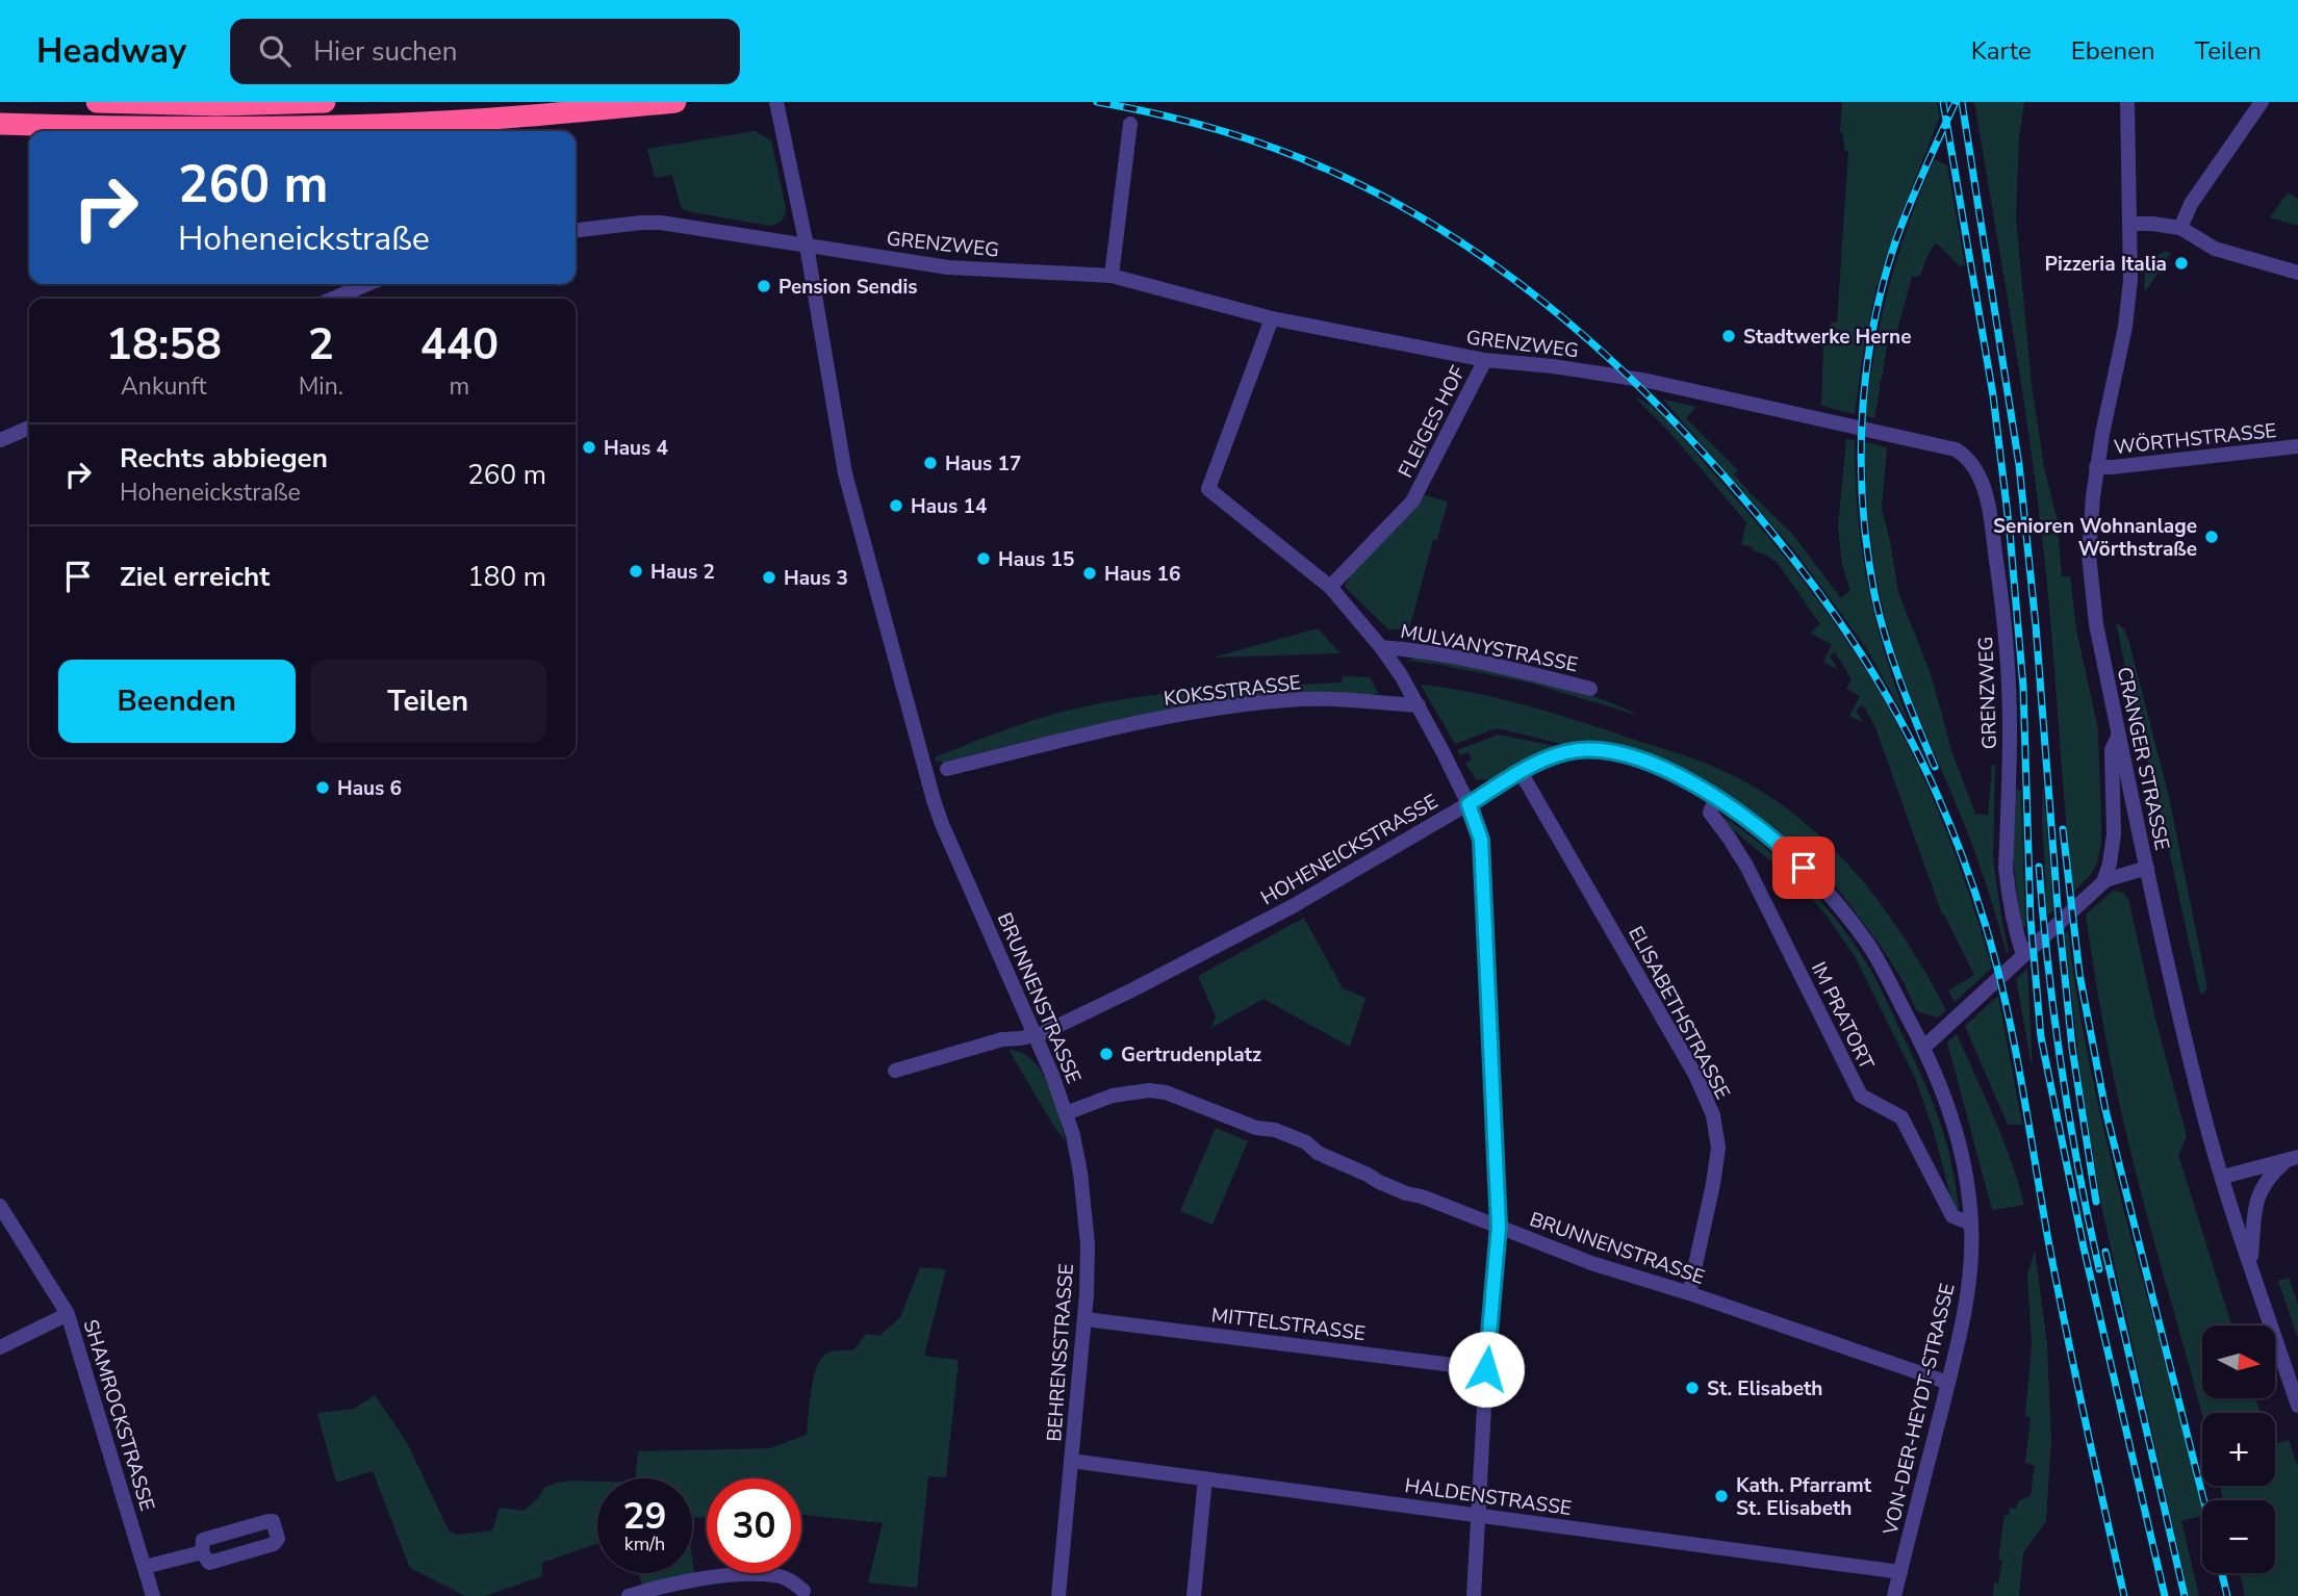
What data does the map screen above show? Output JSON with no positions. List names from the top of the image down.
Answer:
{
  "streets": {
    "street": [
      "GRENZWEG",
      "FLEIGES HOF",
      "WÖRTHSTRASSE",
      "MULVANYSTRASSE",
      "KOKSSTRASSE",
      "CRANGER STRASSE",
      "HOHENEICKSTRASSE",
      "BRUNNENSTRASSE",
      "ELISABETHSTRASSE",
      "IM PRATORT",
      "MITTELSTRASSE",
      "BEHRENSSTRASSE",
      "VON-DER-HEYDT-STRASSE",
      "SHAMROCKSTRASSE",
      "HALDENSTRASSE"
    ]
  },
  "crossings": [
    ["GRENZWEG", "FLEIGES HOF"],
    ["GRENZWEG", "MULVANYSTRASSE"],
    ["GRENZWEG", "BRUNNENSTRASSE"],
    ["FLEIGES HOF", "MULVANYSTRASSE"],
    ["WÖRTHSTRASSE", "CRANGER STRASSE"],
    ["MULVANYSTRASSE", "KOKSSTRASSE"],
    ["HOHENEICKSTRASSE", "BRUNNENSTRASSE"],
    ["HOHENEICKSTRASSE", "ELISABETHSTRASSE"],
    ["HOHENEICKSTRASSE", "IM PRATORT"],
    ["HOHENEICKSTRASSE", "VON-DER-HEYDT-STRASSE"],
    ["BRUNNENSTRASSE", "ELISABETHSTRASSE"],
    ["BRUNNENSTRASSE", "BEHRENSSTRASSE"],
    ["BRUNNENSTRASSE", "VON-DER-HEYDT-STRASSE"],
    ["IM PRATORT", "VON-DER-HEYDT-STRASSE"],
    ["MITTELSTRASSE", "BEHRENSSTRASSE"],
    ["BEHRENSSTRASSE", "HALDENSTRASSE"],
    ["VON-DER-HEYDT-STRASSE", "HALDENSTRASSE"]
  ],
  "places": [
    "Pizzeria Italia",
    "Pension Sendis",
    "Stadtwerke Herne",
    "Haus 4",
    "Haus 17",
    "Haus 14",
    "Senioren Wohnanlage Wörthstraße",
    "Haus 15",
    "Haus 2",
    "Haus 16",
    "Haus 3",
    "Haus 6",
    "Gertrudenplatz",
    "St. Elisabeth",
    "Kath. Pfarramt St. Elisabeth"
  ],
  "north": "right",
  "page": {
    "header": "Headway",
    "search": "Hier suchen",
    "nav": ["Karte", "Ebenen", "Teilen"],
    "turn": ["260 m", "Hoheneickstraße"],
    "eta": [
      "18:58",
      "Ankunft",
      "2",
      "Min.",
      "440",
      "m"
    ],
    "list": [
      {
        "name": "Rechts abbiegen",
        "note": "Hoheneickstraße",
        "value": "260 m"
      },
      {
        "name": "Ziel erreicht",
        "value": "180 m"
      }
    ],
    "buttons": ["Beenden", "Teilen"],
    "map_buttons": ["+", "−"],
    "speed": "29 km/h",
    "limit": "30"
  }
}
